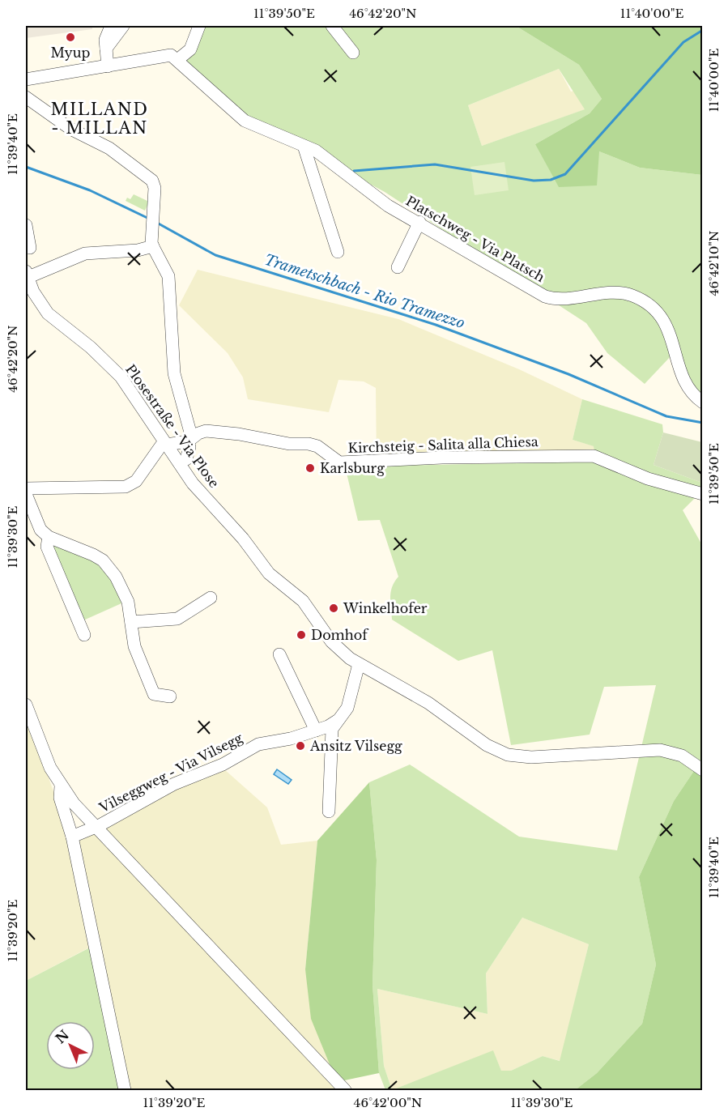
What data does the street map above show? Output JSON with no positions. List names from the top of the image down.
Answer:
{
  "streets": {
    "street": [
      "Platschweg - Via Platsch",
      "Plosestraße - Via Plose",
      "Kirchsteig - Salita alla Chiesa",
      "Vilseggweg - Via Vilsegg"
    ]
  },
  "crossings": [
    ["Plosestraße - Via Plose", "Kirchsteig - Salita alla Chiesa"]
  ],
  "districts": ["MILLAND - MILLAN"],
  "water": ["Trametschbach - Rio Tramezzo"],
  "places": [
    "Myup",
    "Karlsburg",
    "Winkelhofer",
    "Domhof",
    "Ansitz Vilsegg"
  ],
  "north": "top left",
  "coordinates": [
    "11°39'50\"E",
    "46°42'20\"N",
    "11°40'00\"E",
    "11°39'40\"E",
    "46°42'10\"N",
    "11°39'30\"E",
    "11°39'20\"E",
    "46°42'00\"N"
  ]
}
